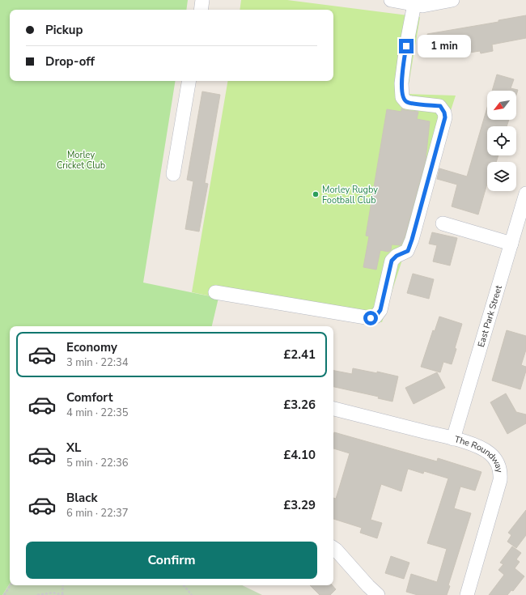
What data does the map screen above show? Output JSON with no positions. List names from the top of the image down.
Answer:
{
  "streets": {
    "street": ["East Park Street", "The Roundway"]
  },
  "crossings": [
    ["East Park Street", "The Roundway"]
  ],
  "parks": ["Morley Cricket Club"],
  "places": ["Morley Rugby Football Club"],
  "north": "bottom left",
  "page": {
    "banner": ["Pickup", "Drop-off"],
    "bubble": "1 min",
    "list": [
      {
        "name": "Economy",
        "note": "3 min · 22:34",
        "value": "£2.41"
      },
      {
        "name": "Comfort",
        "note": "4 min · 22:35",
        "value": "£3.26"
      },
      {
        "name": "XL",
        "note": "5 min · 22:36",
        "value": "£4.10"
      },
      {
        "name": "Black",
        "note": "6 min · 22:37",
        "value": "£3.29"
      }
    ],
    "buttons": "Confirm"
  }
}
